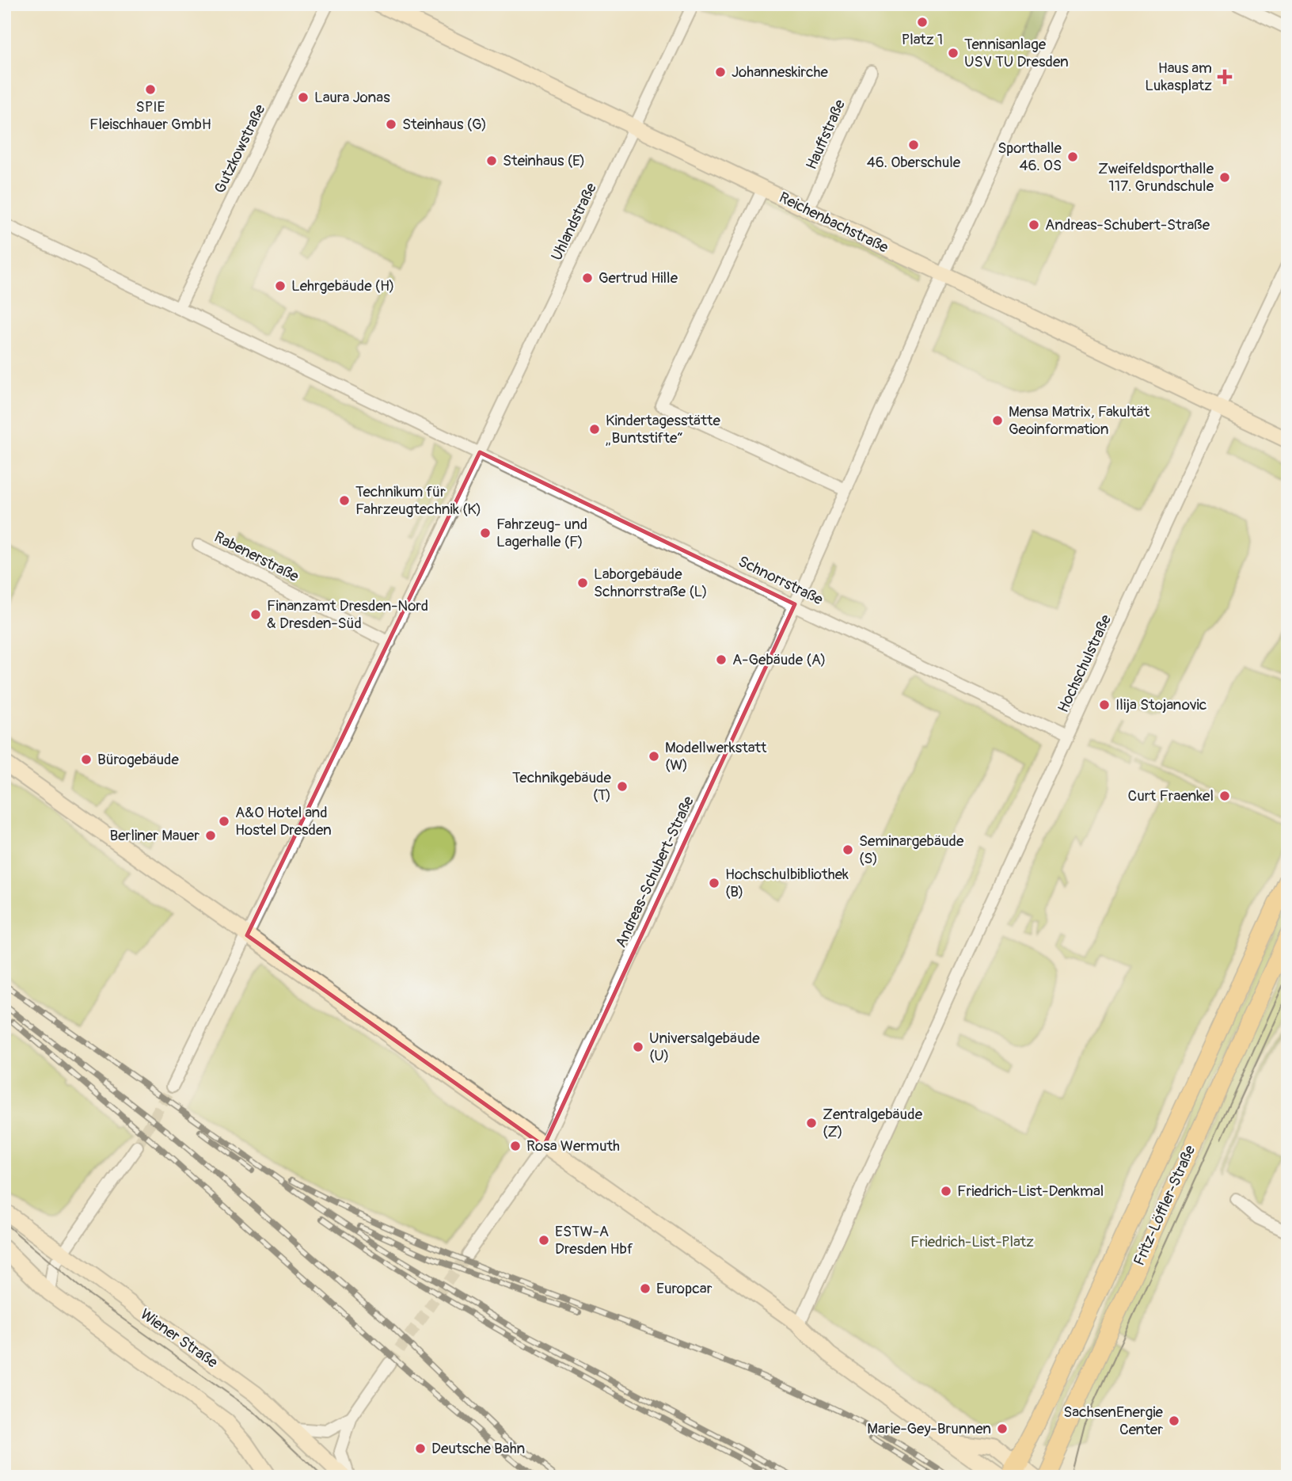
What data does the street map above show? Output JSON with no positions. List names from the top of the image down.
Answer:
{
  "streets": {
    "main road": ["Reichenbachstraße", "Fritz-Löffler-Straße", "Wiener Straße"],
    "street": [
      "Hauffstraße",
      "Gutzkowstraße",
      "Uhlandstraße",
      "Rabenerstraße",
      "Schnorrstraße",
      "Hochschulstraße",
      "Andreas-Schubert-Straße"
    ]
  },
  "crossings": [
    ["Hauffstraße", "Reichenbachstraße"],
    ["Gutzkowstraße", "Schnorrstraße"],
    ["Uhlandstraße", "Reichenbachstraße"],
    ["Uhlandstraße", "Rabenerstraße"],
    ["Uhlandstraße", "Schnorrstraße"],
    ["Reichenbachstraße", "Hochschulstraße"],
    ["Reichenbachstraße", "Andreas-Schubert-Straße"],
    ["Schnorrstraße", "Hochschulstraße"],
    ["Schnorrstraße", "Andreas-Schubert-Straße"]
  ],
  "parks": ["Friedrich-List-Platz"],
  "places": {
    "other": [
      "Platz 1",
      "Tennisanlage USV TU Dresden",
      "Johanneskirche",
      "SPIE Fleischhauer GmbH",
      "Laura Jonas",
      "Steinhaus (G)",
      "46. Oberschule",
      "Sporthalle 46. OS",
      "Steinhaus (E)",
      "Zweifeldsporthalle 117. Grundschule",
      "Andreas-Schubert-Straße",
      "Gertrud Hille",
      "Lehrgebäude (H)",
      "Mensa Matrix, Fakultät Geoinformation",
      "Kindertagesstätte „Buntstifte“",
      "Technikum für Fahrzeugtechnik (K)",
      "Fahrzeug- und Lagerhalle (F)",
      "Laborgebäude Schnorrstraße (L)",
      "Finanzamt Dresden-Nord & Dresden-Süd",
      "A-Gebäude (A)",
      "Ilija Stojanovic",
      "Modellwerkstatt (W)",
      "Bürogebäude",
      "Technikgebäude (T)",
      "Curt Fraenkel",
      "A&O Hotel and Hostel Dresden",
      "Berliner Mauer",
      "Seminargebäude (S)",
      "Hochschulbibliothek (B)",
      "Universalgebäude (U)",
      "Zentralgebäude (Z)",
      "Rosa Wermuth",
      "Friedrich-List-Denkmal",
      "ESTW-A Dresden Hbf",
      "Europcar",
      "SachsenEnergie Center",
      "Marie-Gey-Brunnen",
      "Deutsche Bahn"
    ],
    "health": ["Haus am Lukasplatz"]
  }
}
